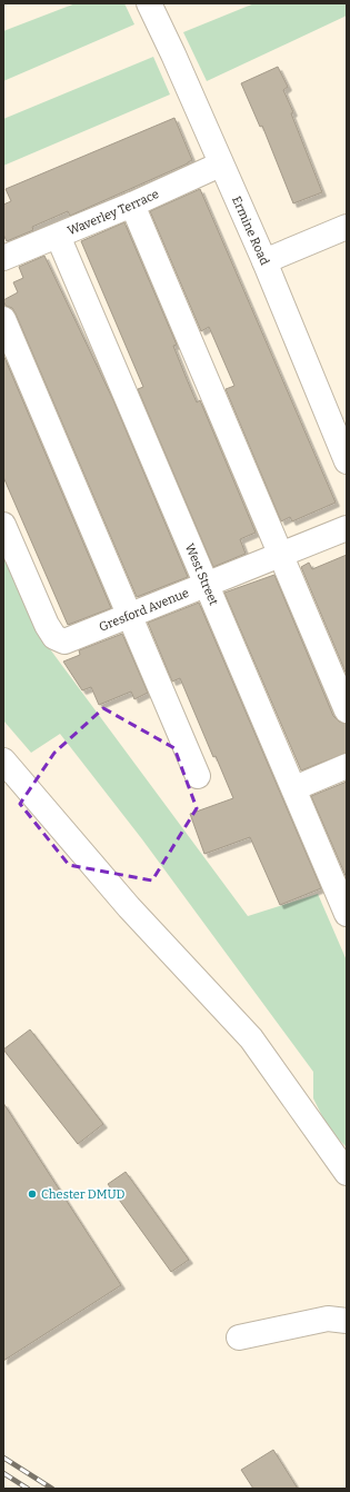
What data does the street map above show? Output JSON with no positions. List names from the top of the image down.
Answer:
{
  "streets": {
    "street": [
      "Waverley Terrace",
      "Ermine Road",
      "West Street",
      "Gresford Avenue"
    ]
  },
  "crossings": [
    ["Waverley Terrace", "Ermine Road"],
    ["Waverley Terrace", "West Street"],
    ["West Street", "Gresford Avenue"]
  ],
  "places": ["Chester DMUD"]
}
